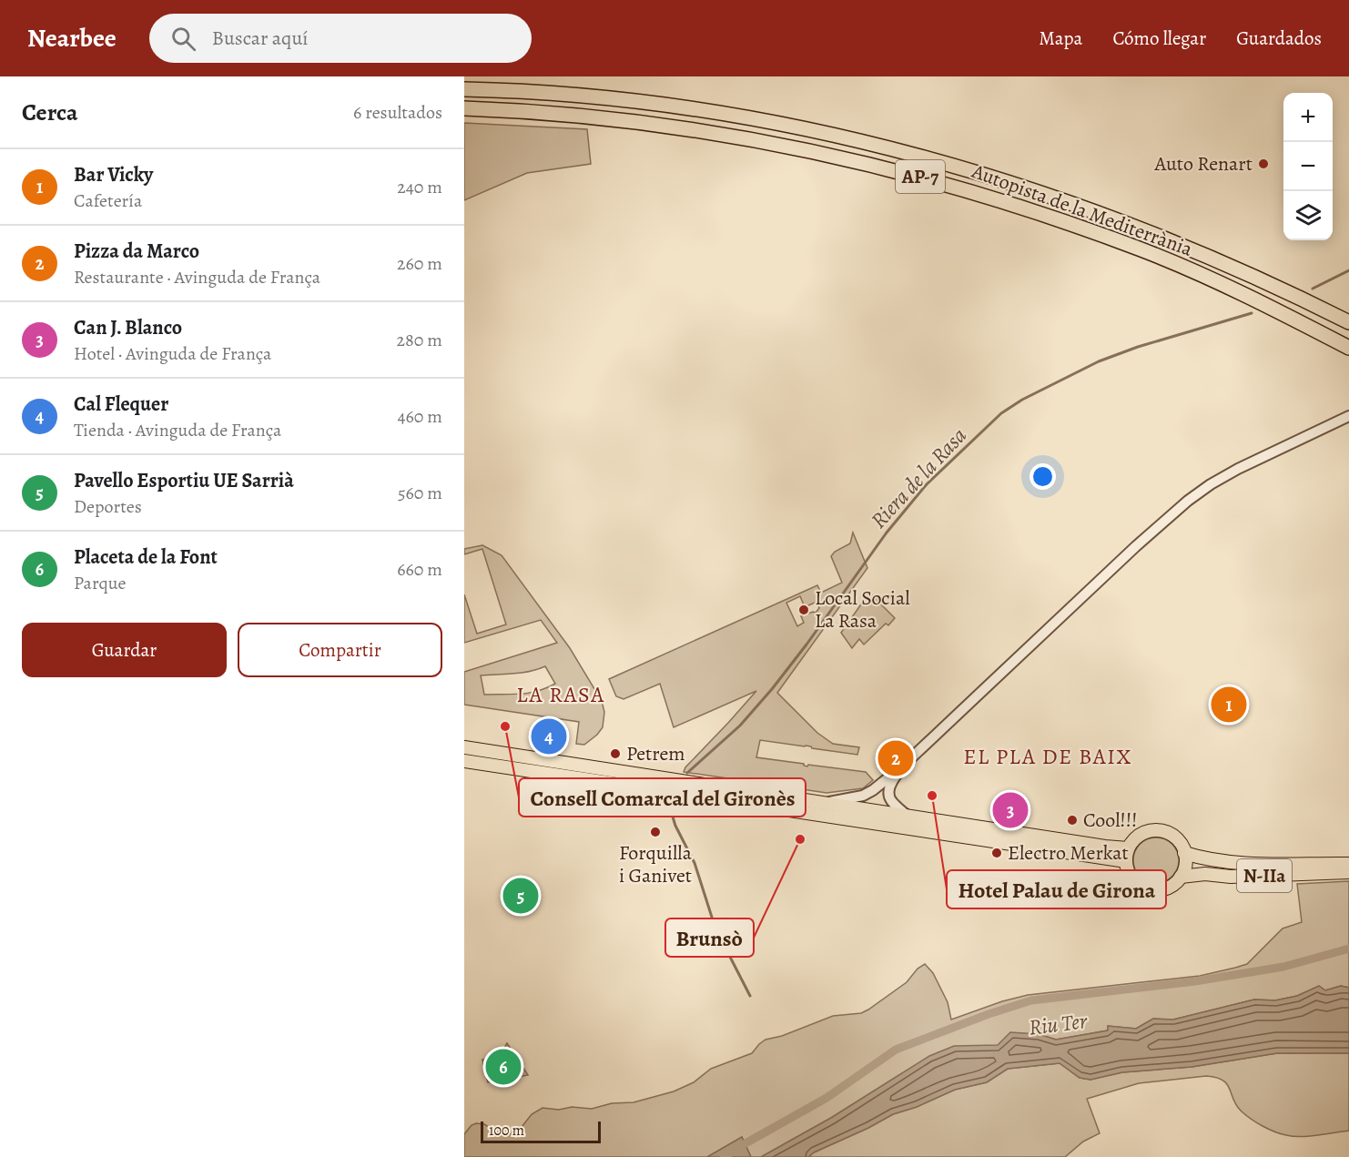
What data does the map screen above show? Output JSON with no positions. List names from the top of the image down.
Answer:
{
  "streets": {
    "highway": ["AP-7", "Autopista de la Mediterrània"],
    "main road": ["N-IIa"]
  },
  "districts": ["LA RASA", "EL PLA DE BAIX"],
  "water": ["Riera de la Rasa", "Riu Ter"],
  "places": [
    "Auto Renart",
    "Local Social La Rasa",
    "Consell Comarcal del Gironès",
    "Petrem",
    "Hotel Palau de Girona",
    "Cool!!!",
    "Forquilla i Ganivet",
    "Brunsò",
    "Electro Merkat"
  ],
  "scale_bar": "100 m",
  "page": {
    "header": "Nearbee",
    "search": "Buscar aquí",
    "nav": ["Mapa", "Cómo llegar", "Guardados"],
    "heading": ["Cerca", "6 resultados"],
    "map_buttons": ["+", "−"],
    "list": [
      {
        "mark": "1",
        "name": "Bar Vicky",
        "note": "Cafetería",
        "value": "240 m"
      },
      {
        "mark": "2",
        "name": "Pizza da Marco",
        "note": "Restaurante · Avinguda de França",
        "value": "260 m"
      },
      {
        "mark": "3",
        "name": "Can J. Blanco",
        "note": "Hotel · Avinguda de França",
        "value": "280 m"
      },
      {
        "mark": "4",
        "name": "Cal Flequer",
        "note": "Tienda · Avinguda de França",
        "value": "460 m"
      },
      {
        "mark": "5",
        "name": "Pavello Esportiu UE Sarrià",
        "note": "Deportes",
        "value": "560 m"
      },
      {
        "mark": "6",
        "name": "Placeta de la Font",
        "note": "Parque",
        "value": "660 m"
      }
    ],
    "buttons": ["Guardar", "Compartir"],
    "pins": [
      "1",
      "4",
      "2",
      "3",
      "5",
      "6"
    ],
    "scale": "100 m"
  }
}
